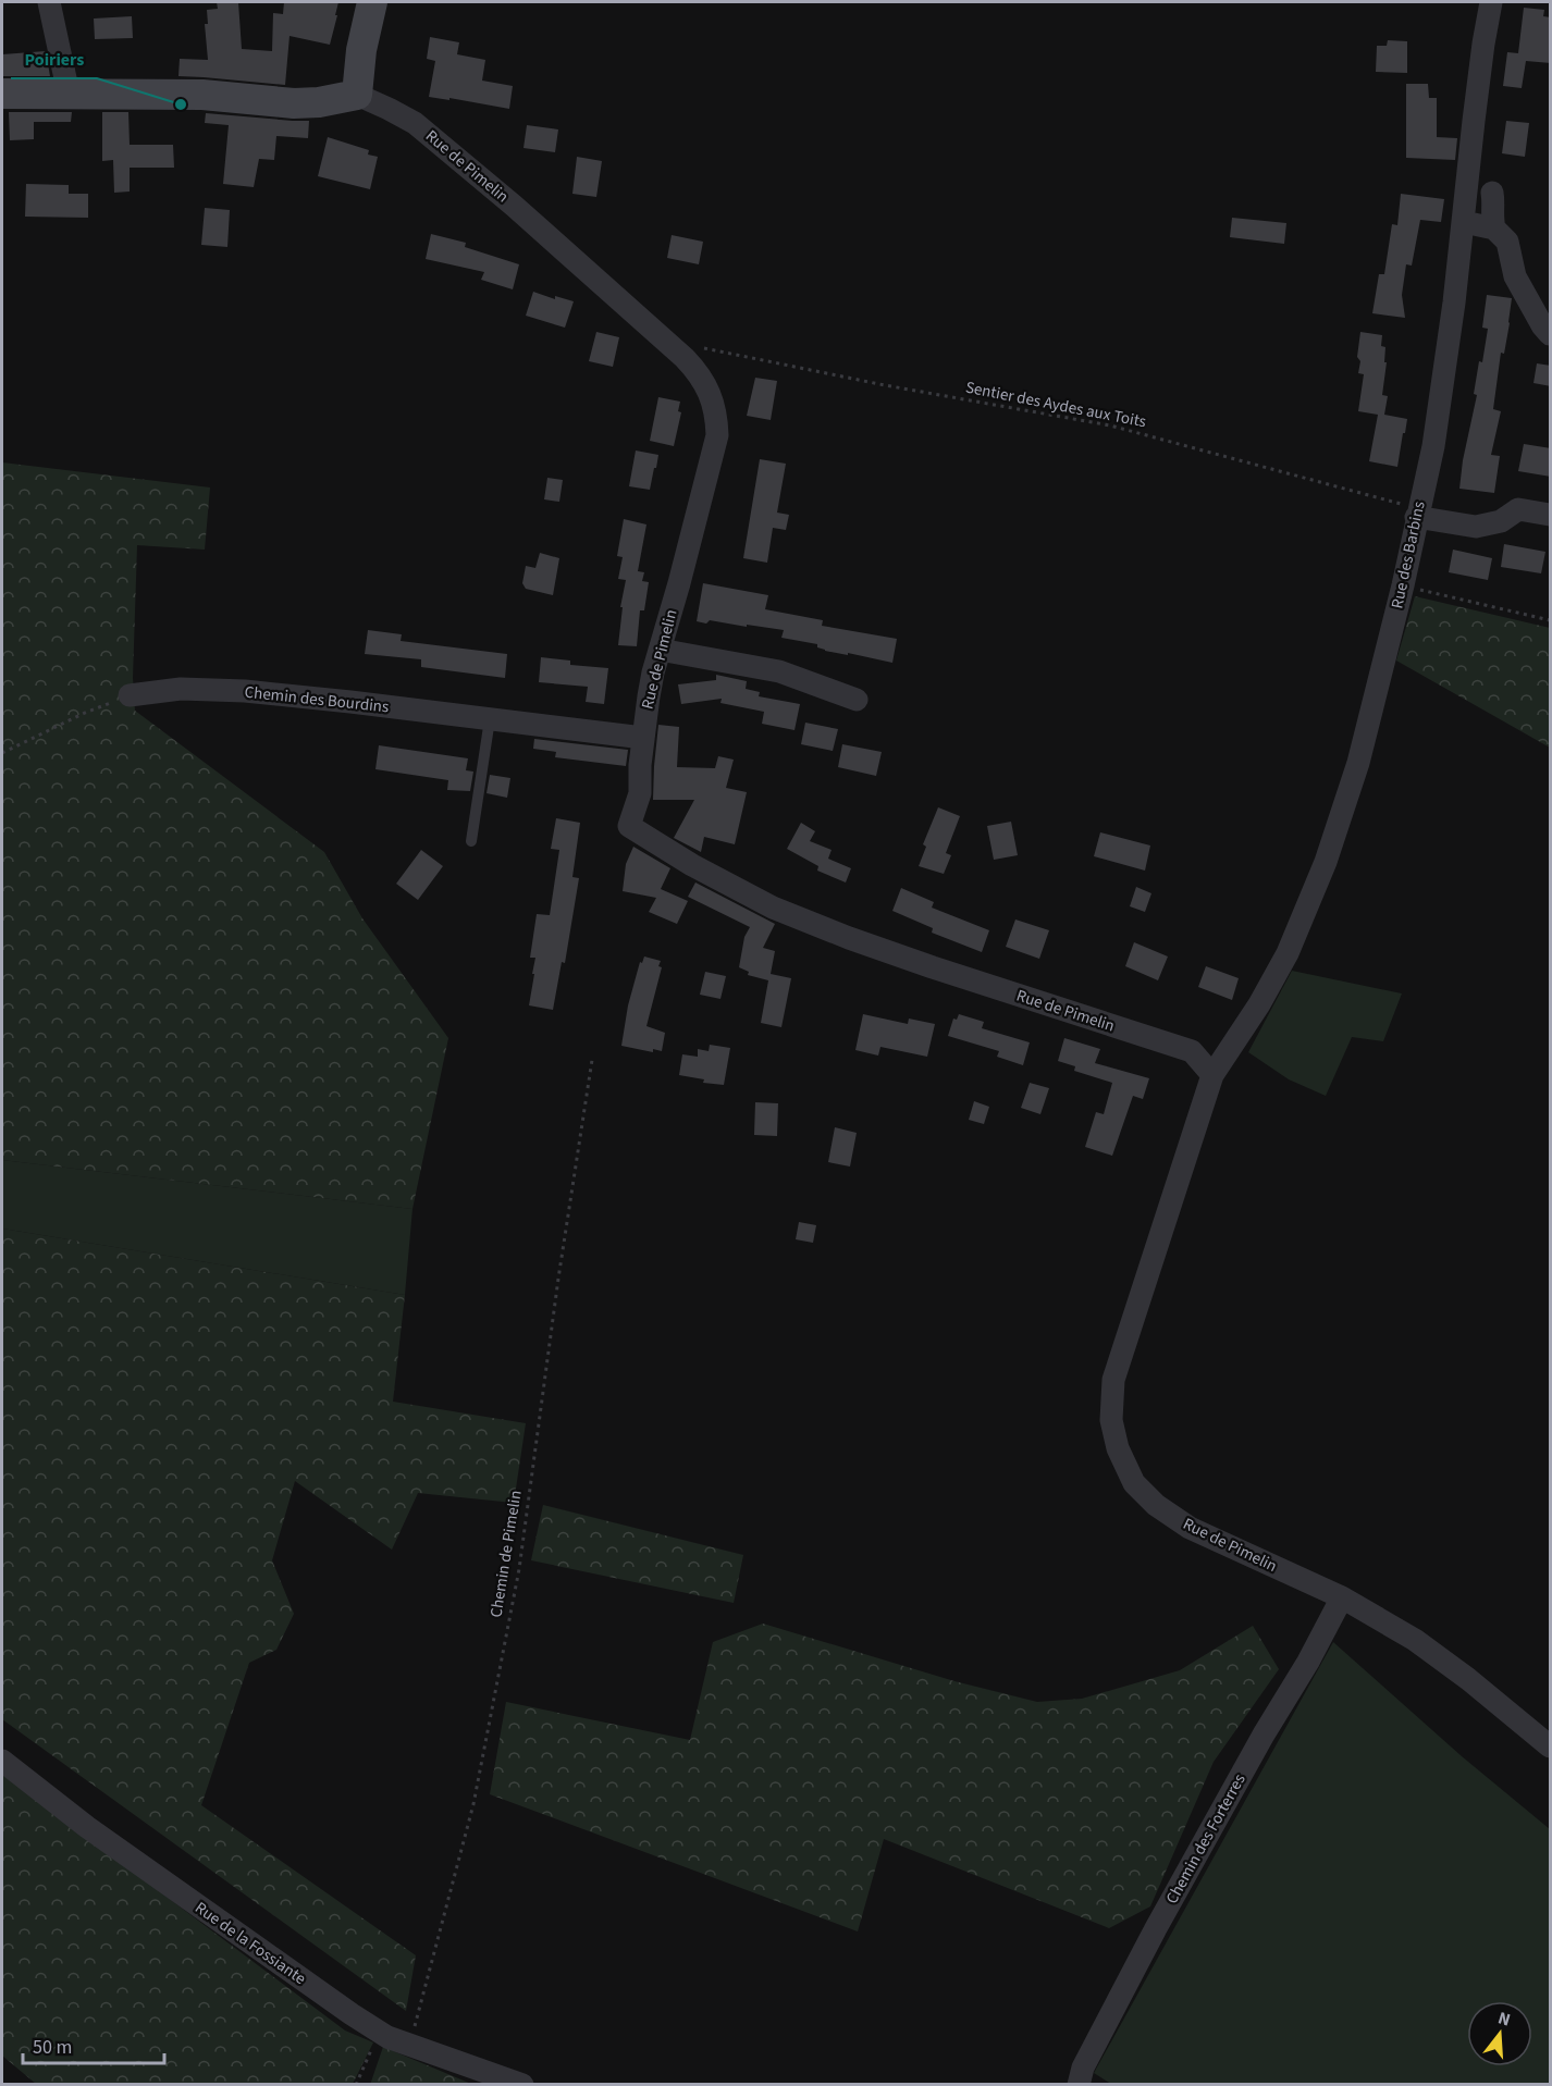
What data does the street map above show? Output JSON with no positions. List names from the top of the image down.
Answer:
{
  "streets": {
    "street": [
      "Rue de Pimelin",
      "Rue des Barbins",
      "Chemin des Bourdins",
      "Chemin des Forterres",
      "Rue de la Fossiante"
    ],
    "path": ["Sentier des Aydes aux Toits", "Chemin de Pimelin"]
  },
  "crossings": [
    ["Rue de Pimelin", "Sentier des Aydes aux Toits"],
    ["Rue de Pimelin", "Rue des Barbins"],
    ["Rue de Pimelin", "Chemin des Bourdins"],
    ["Rue de Pimelin", "Chemin des Forterres"],
    ["Sentier des Aydes aux Toits", "Rue des Barbins"],
    ["Chemin de Pimelin", "Rue de la Fossiante"]
  ],
  "places": ["Poiriers"],
  "scale_bar": "50 m",
  "north": "top"
}
